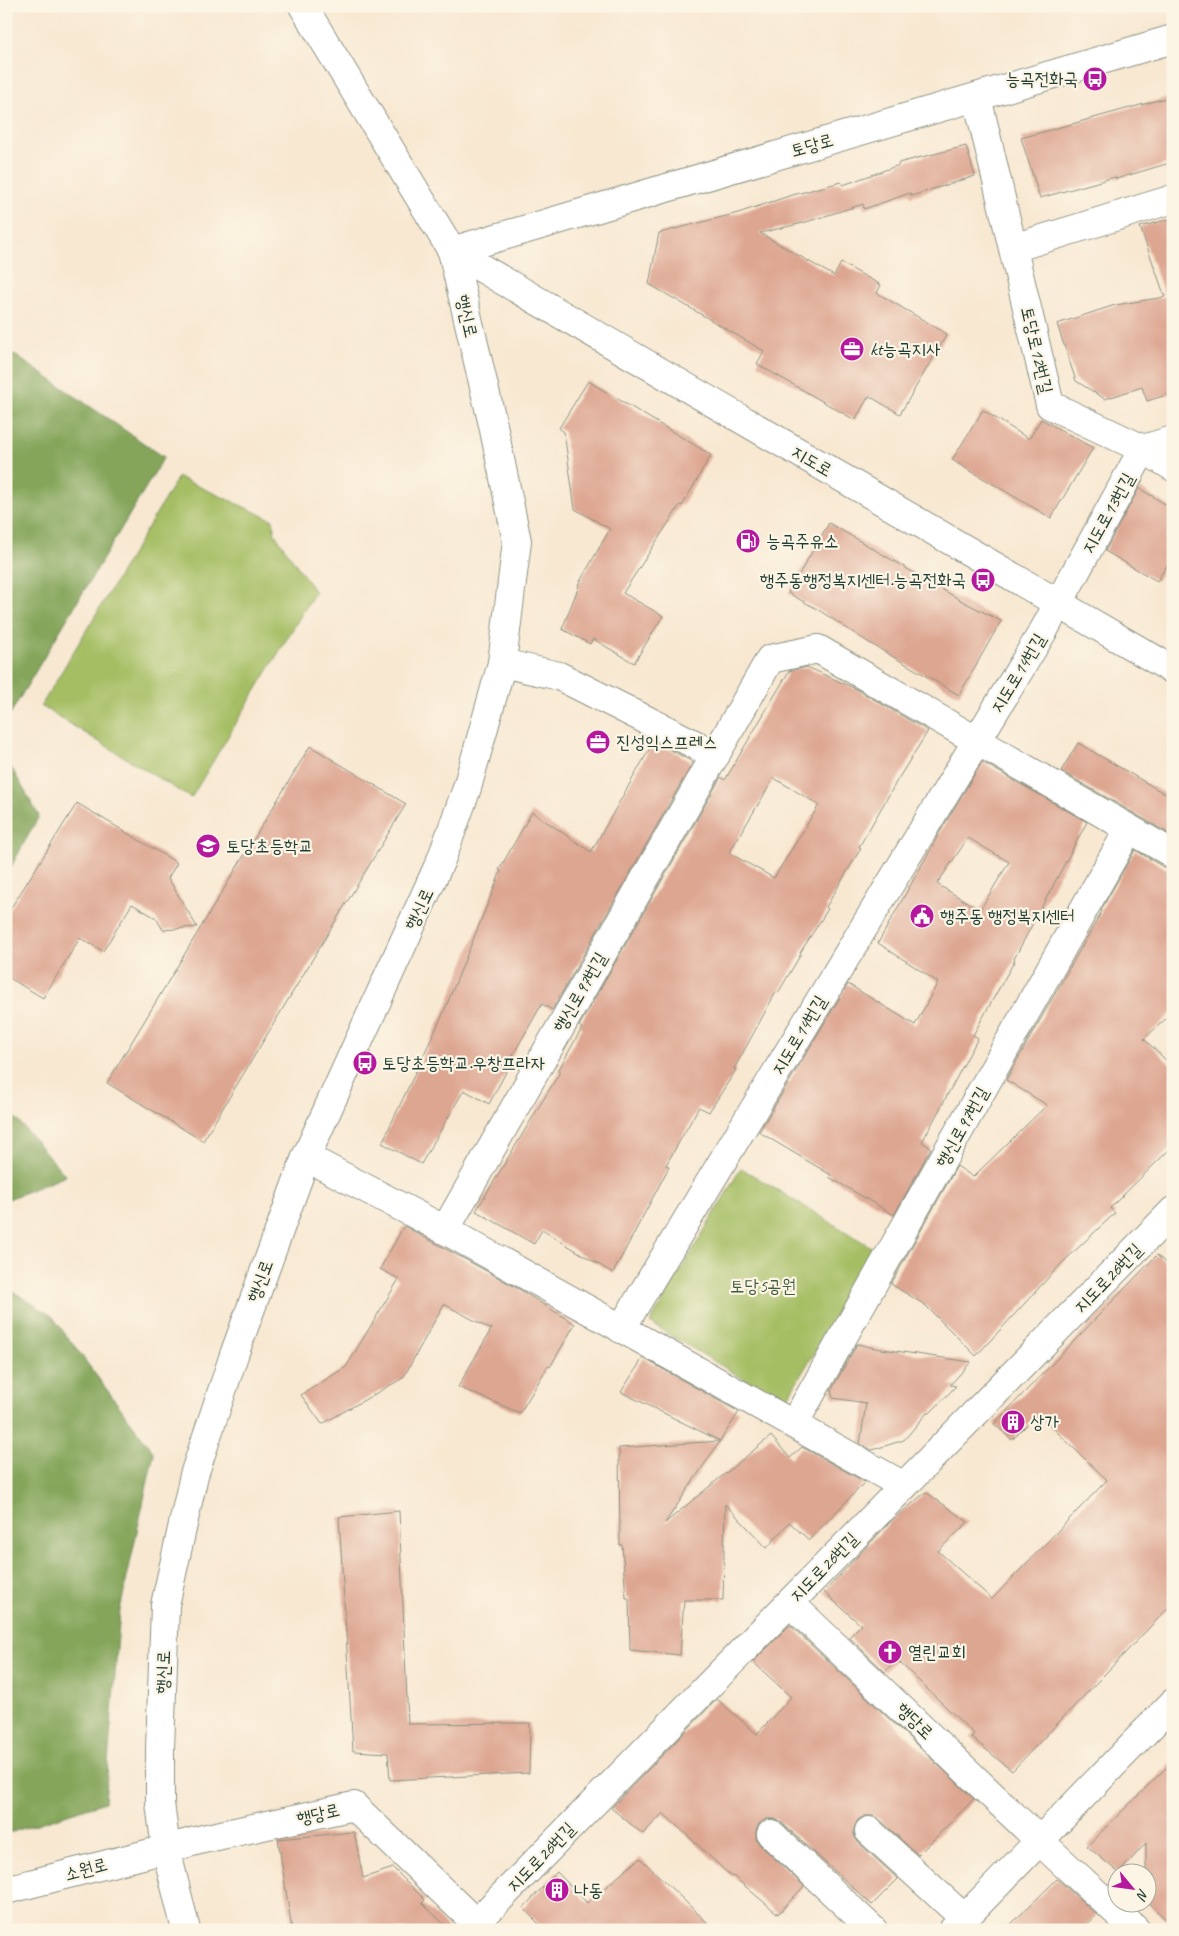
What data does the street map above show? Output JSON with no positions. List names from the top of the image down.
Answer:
{
  "streets": {
    "street": [
      "토당로",
      "행신로",
      "토당로12번길",
      "지도로",
      "지도로13번길",
      "지도로14번길",
      "행신로97번길",
      "지도로26번길",
      "행당로",
      "소원로"
    ]
  },
  "crossings": [
    ["토당로", "행신로"],
    ["토당로", "토당로12번길"],
    ["토당로", "지도로"],
    ["행신로", "지도로"],
    ["행신로", "행당로"],
    ["행신로", "소원로"],
    ["토당로12번길", "지도로13번길"],
    ["지도로", "지도로13번길"],
    ["지도로", "지도로14번길"],
    ["지도로13번길", "지도로14번길"],
    ["지도로26번길", "행당로"],
    ["행당로", "소원로"]
  ],
  "parks": ["토당5공원"],
  "places": {
    "bus stop": ["능곡전화국", "행주동행정복지센터.능곡전화국", "토당초등학교.우창프라자"],
    "office": ["kt능곡지사", "진성익스프레스"],
    "fuel station": ["능곡주유소"],
    "school or university": ["토당초등학교"],
    "public building": ["행주동 행정복지센터"],
    "building": ["상가", "나동"],
    "church": ["열린교회"]
  },
  "north": "bottom right"
}
